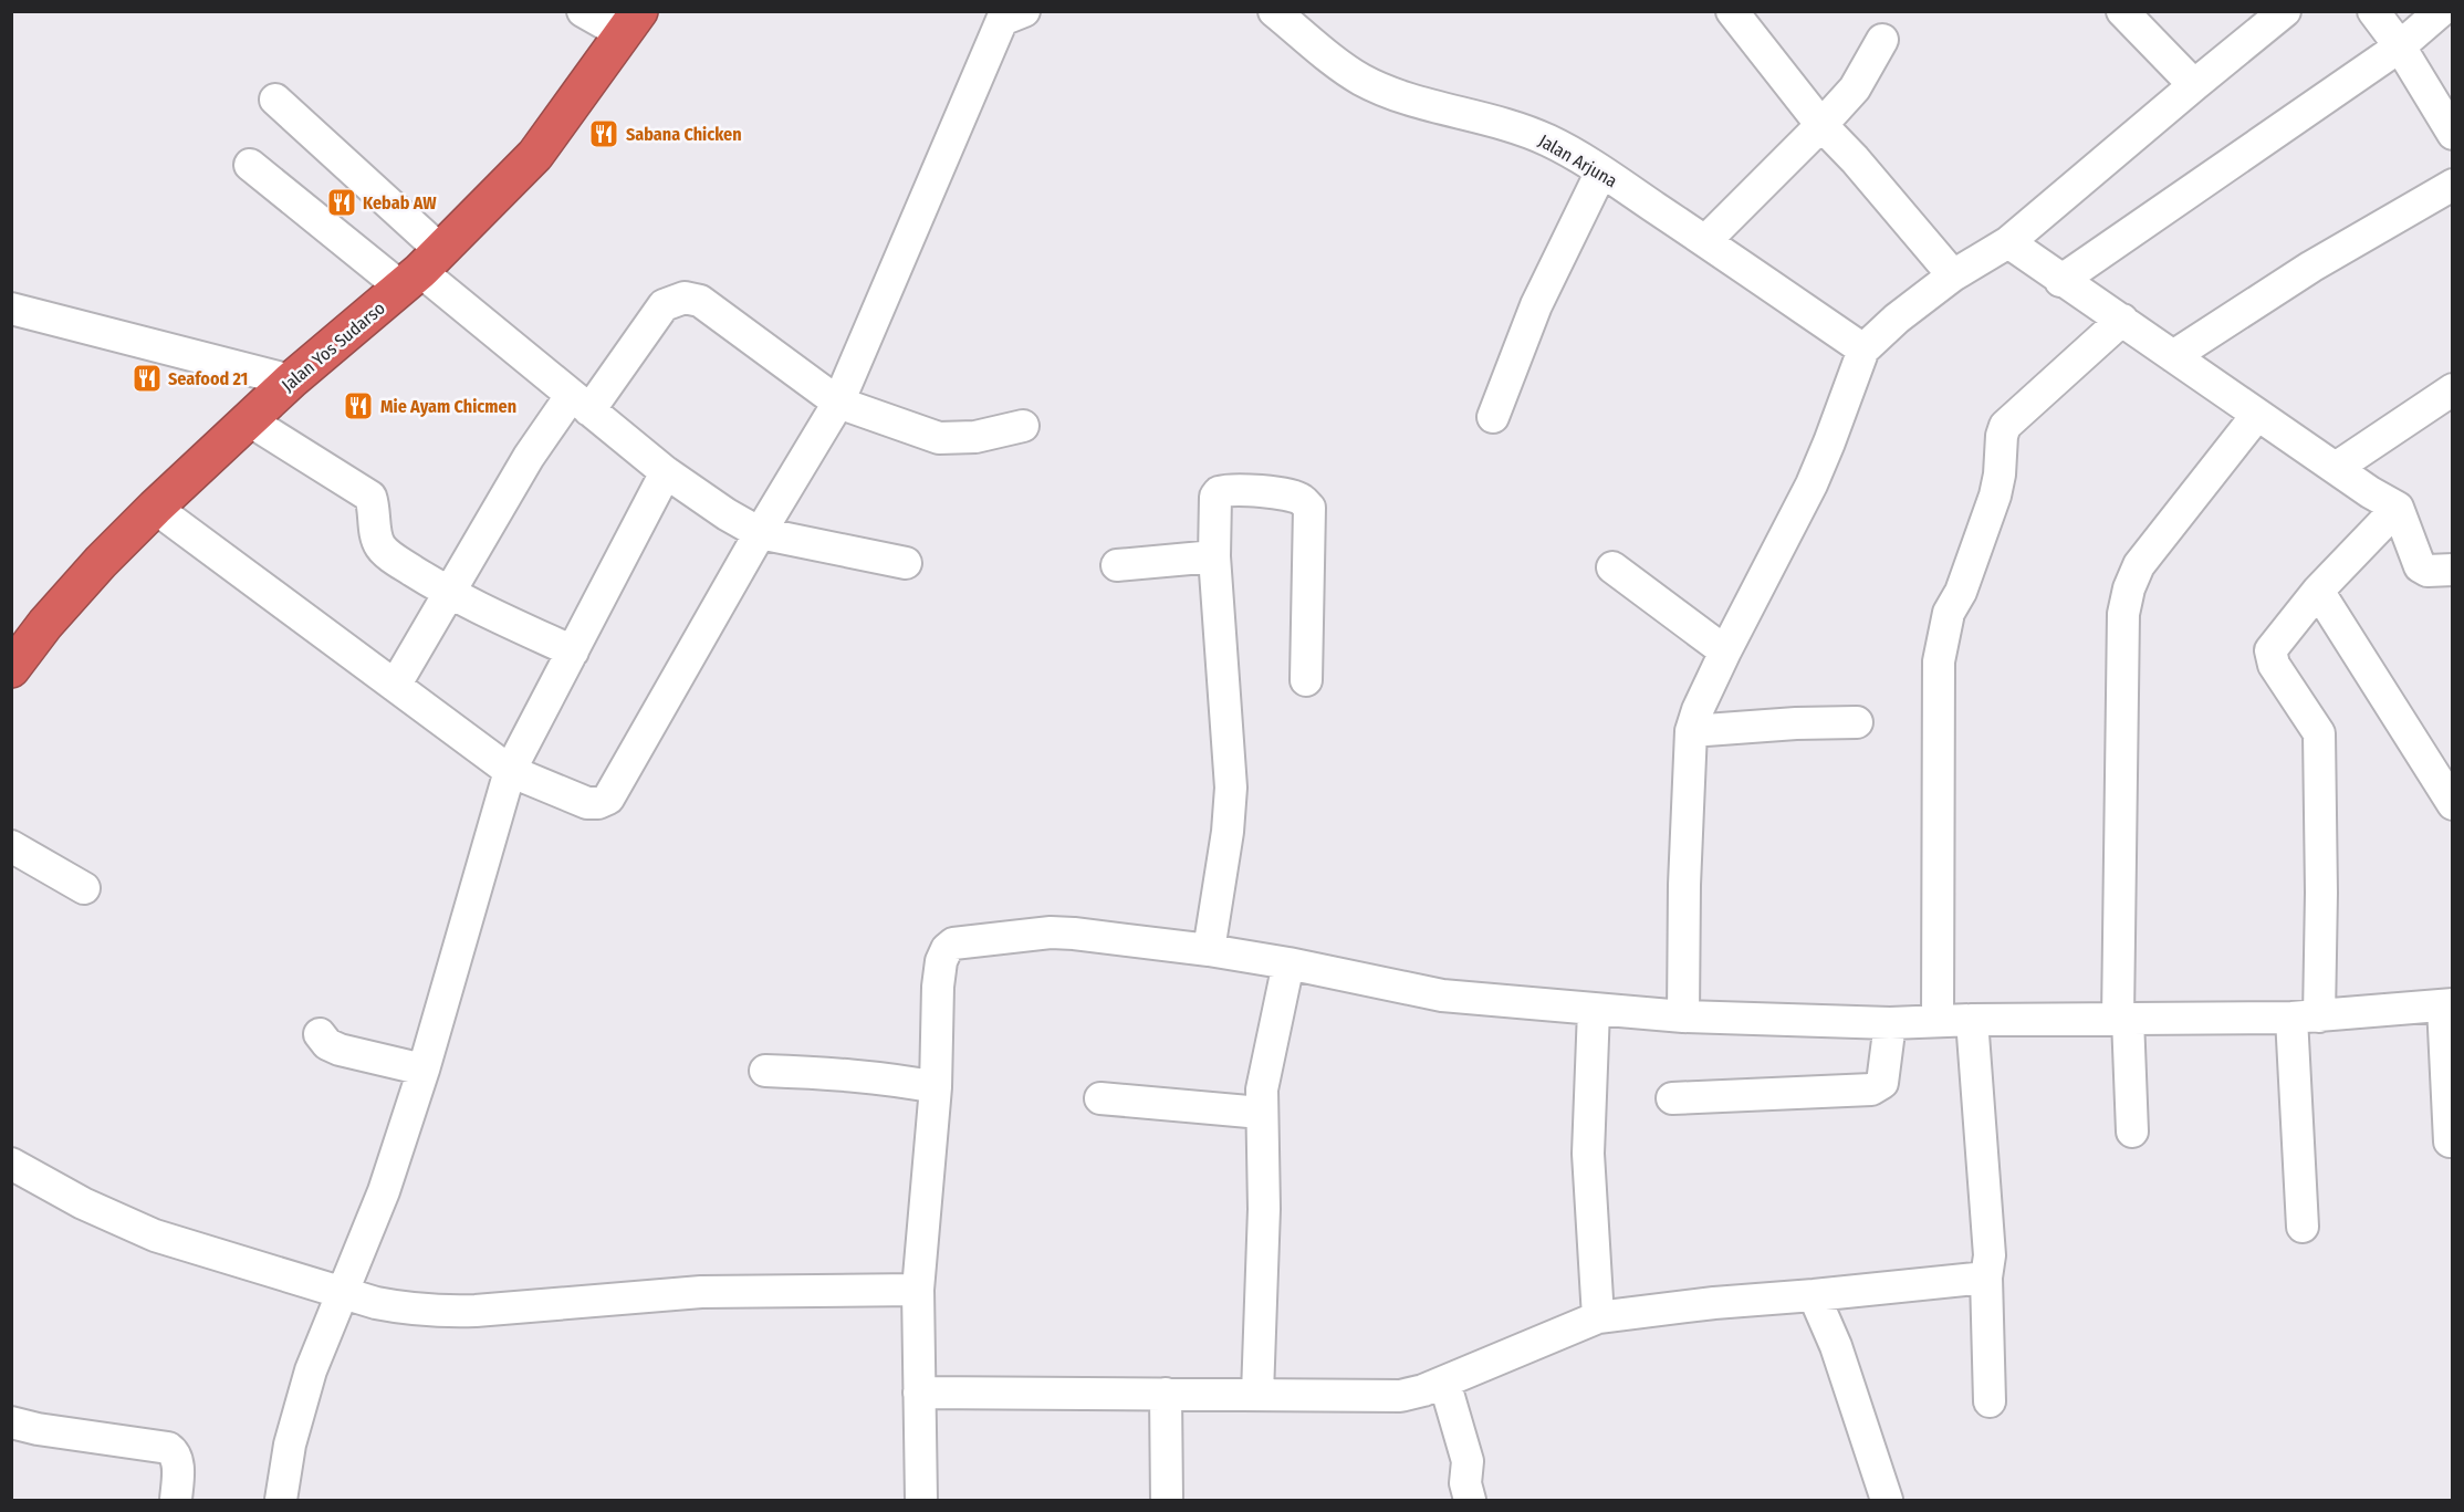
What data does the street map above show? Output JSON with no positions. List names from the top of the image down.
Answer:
{
  "streets": {
    "highway": ["Jalan Yos Sudarso"],
    "street": ["Jalan Arjuna"]
  },
  "places": {
    "restaurant": [
      "Sabana Chicken",
      "Kebab AW",
      "Seafood 21",
      "Mie Ayam Chicmen"
    ]
  }
}
